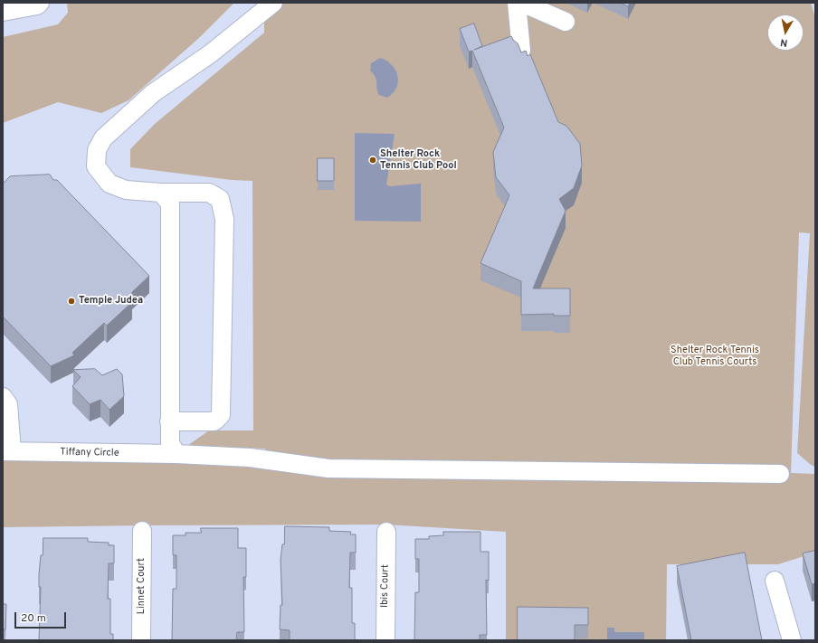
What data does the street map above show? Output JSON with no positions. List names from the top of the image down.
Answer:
{
  "streets": {
    "street": ["Tiffany Circle", "Linnet Court", "Ibis Court"]
  },
  "parks": ["Shelter Rock Tennis Club Tennis Courts"],
  "places": ["Shelter Rock Tennis Club Pool", "Temple Judea"],
  "scale_bar": "20 m",
  "north": "bottom"
}
